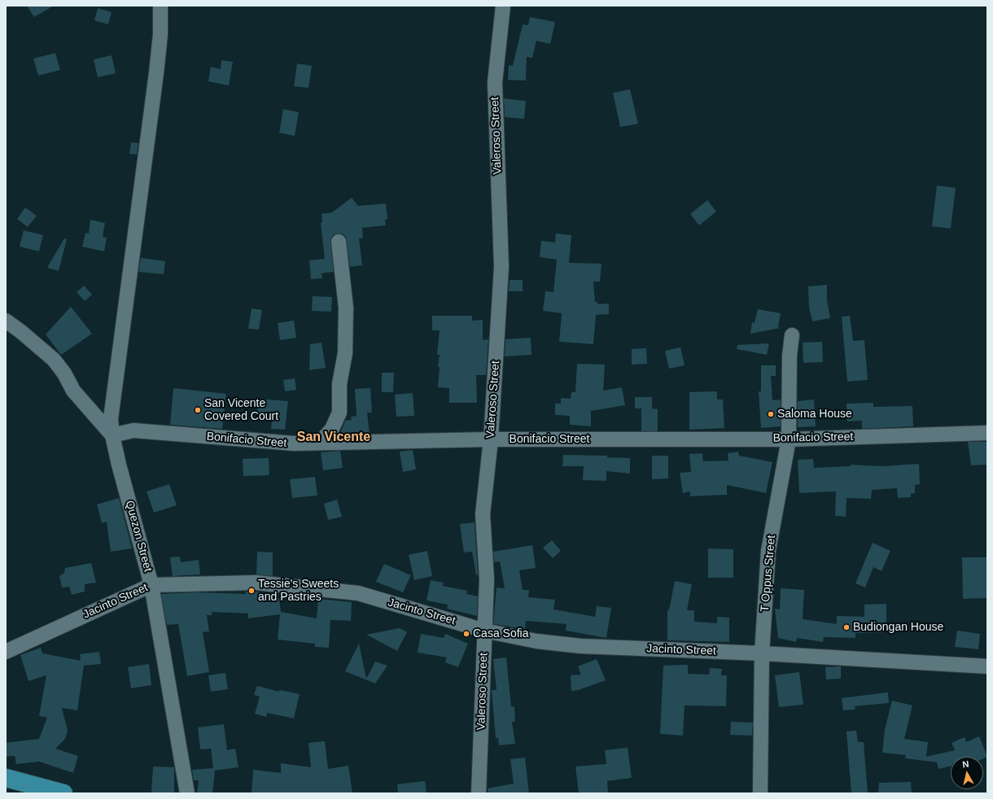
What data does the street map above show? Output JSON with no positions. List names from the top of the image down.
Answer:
{
  "streets": {
    "street": [
      "Valeroso Street",
      "Bonifacio Street",
      "Quezon Street",
      "T Oppus Street",
      "Jacinto Street"
    ]
  },
  "crossings": [
    ["Valeroso Street", "Bonifacio Street"],
    ["Valeroso Street", "Jacinto Street"],
    ["Bonifacio Street", "Quezon Street"],
    ["Bonifacio Street", "T Oppus Street"],
    ["Quezon Street", "Jacinto Street"],
    ["T Oppus Street", "Jacinto Street"]
  ],
  "districts": ["San Vicente"],
  "places": [
    "San Vicente Covered Court",
    "Saloma House",
    "Tessie's Sweets and Pastries",
    "Budiongan House",
    "Casa Sofia"
  ],
  "north": "top"
}
